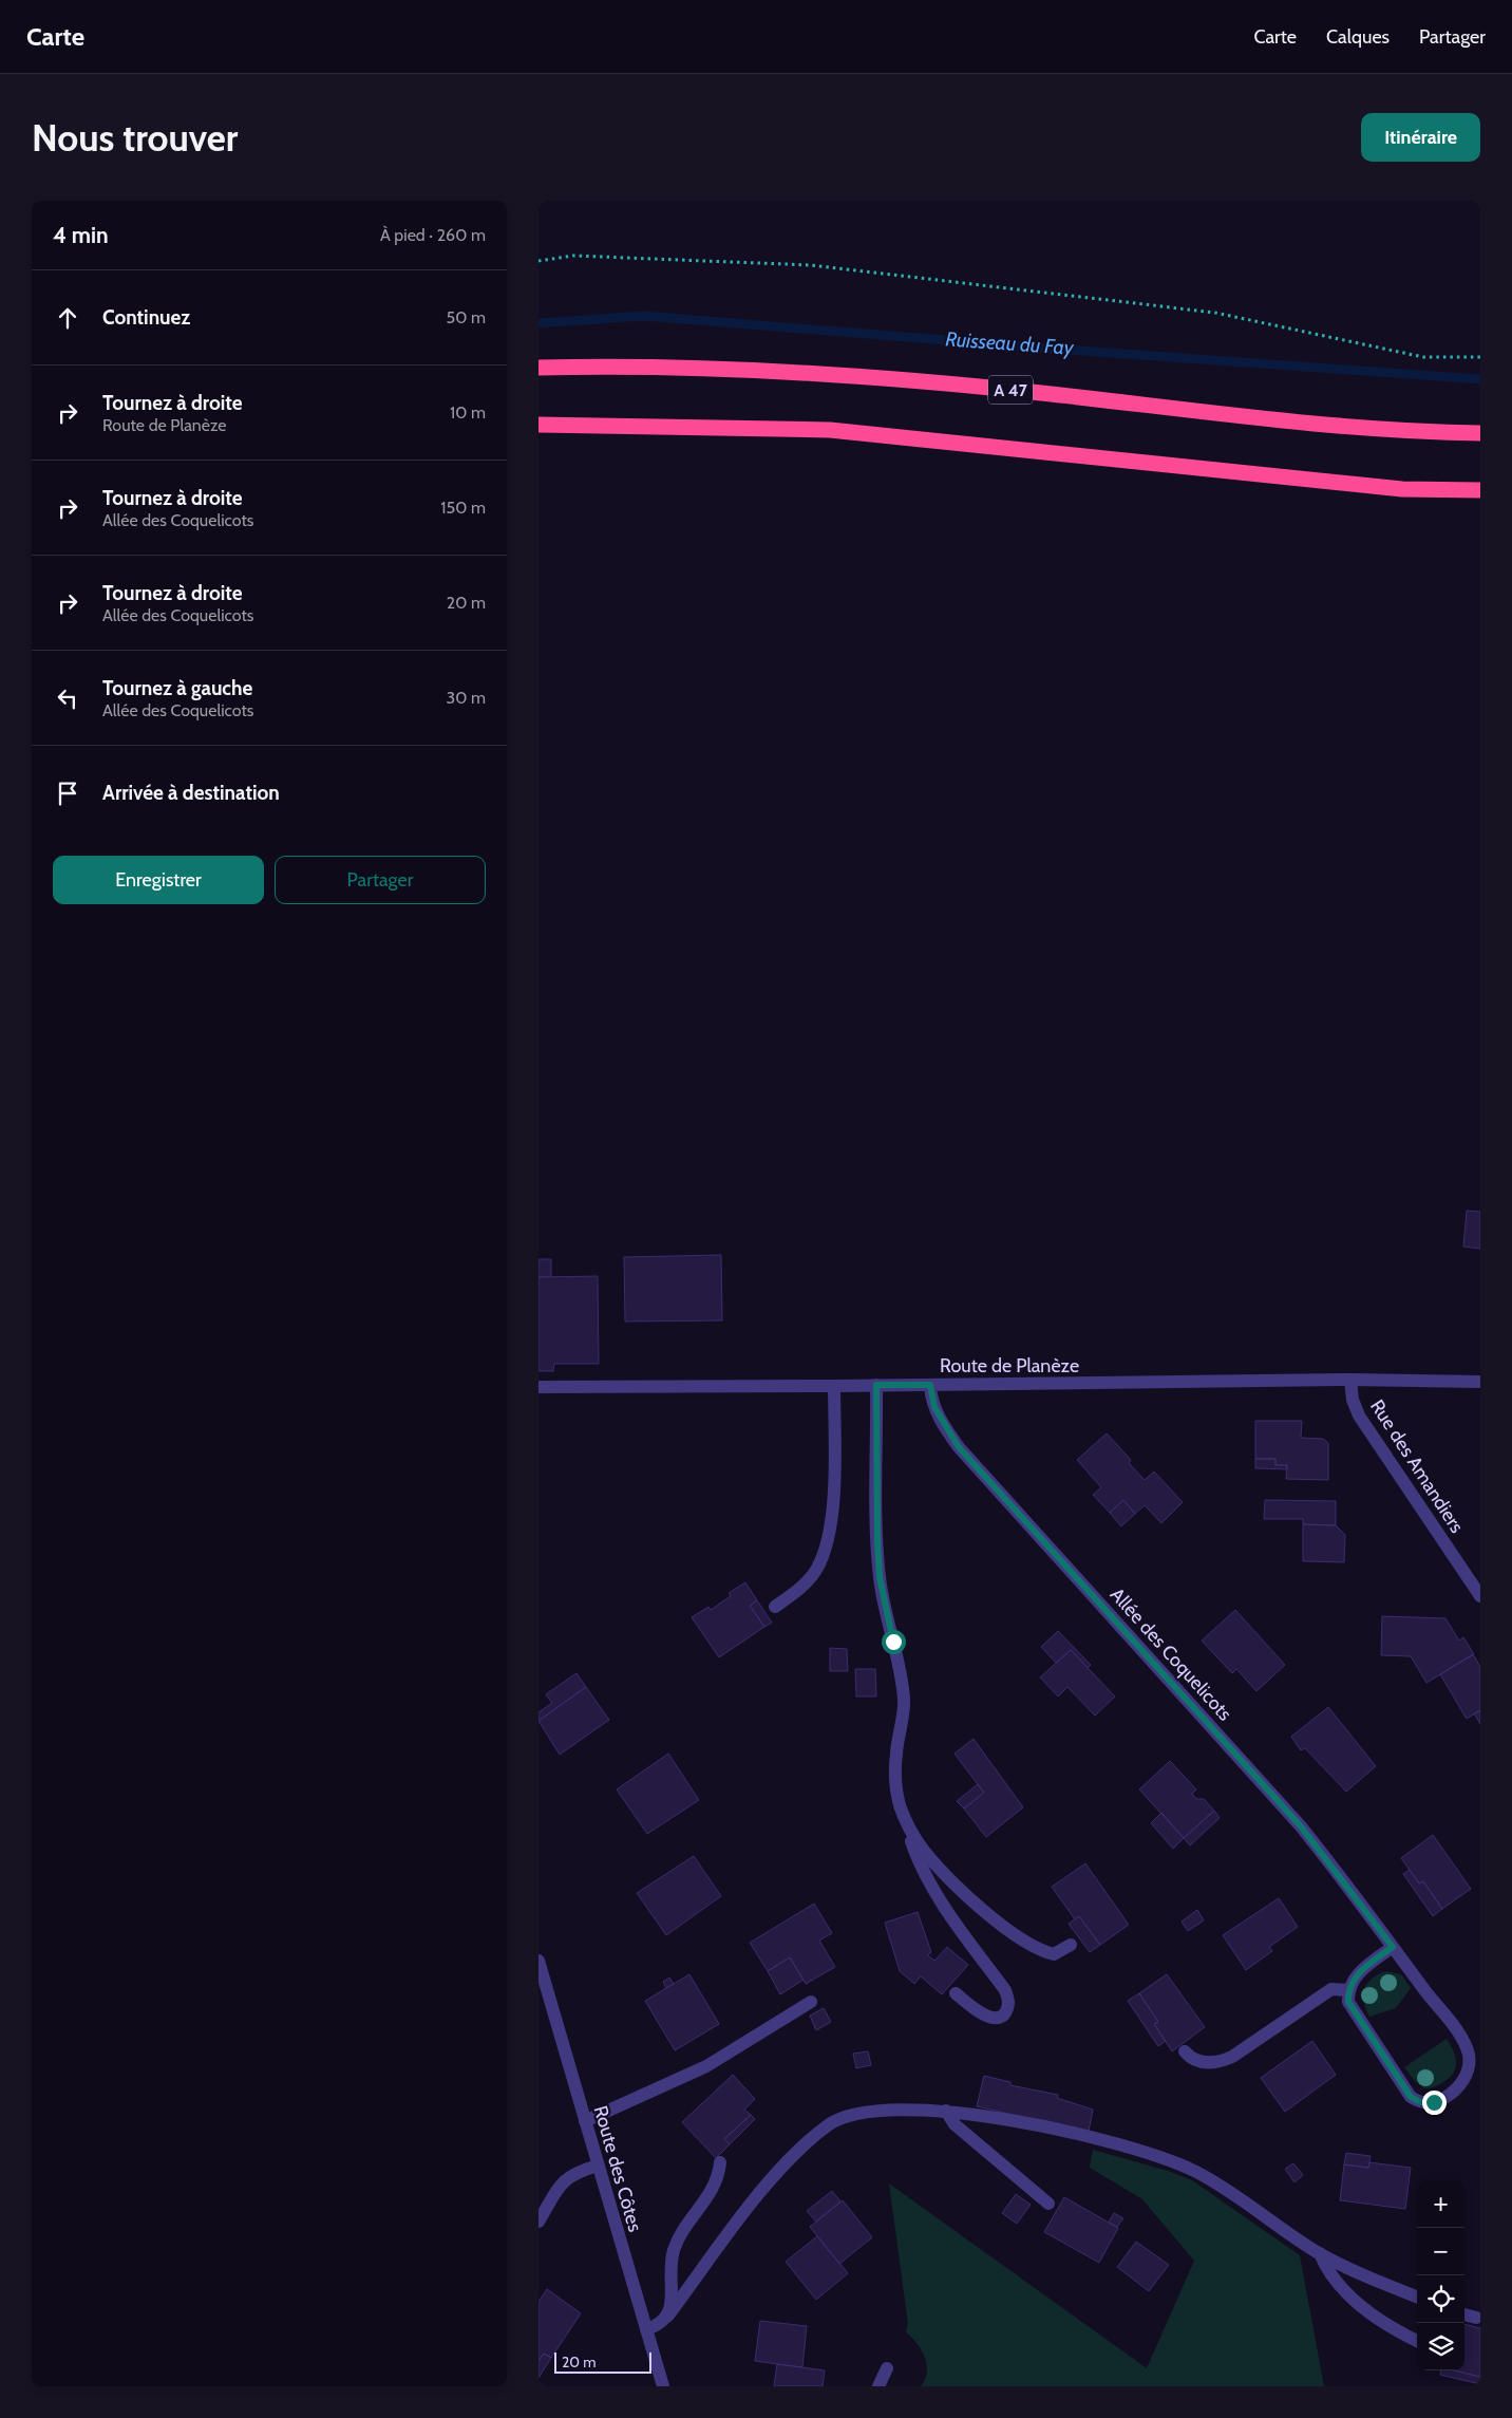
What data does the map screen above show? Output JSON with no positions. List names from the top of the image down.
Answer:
{
  "streets": {
    "highway": ["A 47"],
    "street": [
      "Route de Planèze",
      "Rue des Amandiers",
      "Allée des Coquelicots",
      "Route des Côtes"
    ]
  },
  "crossings": [
    ["Route de Planèze", "Rue des Amandiers"],
    ["Route de Planèze", "Allée des Coquelicots"]
  ],
  "water": ["Ruisseau du Fay"],
  "scale_bar": "20 m",
  "page": {
    "header": "Carte",
    "nav": ["Carte", "Calques", "Partager"],
    "buttons": [
      "Itinéraire",
      ["Enregistrer", "Partager"]
    ],
    "title": "Nous trouver",
    "heading": ["4 min", "À pied · 260 m"],
    "list": [
      ["Continuez", "50 m"],
      ["Tournez à droite", "Route de Planèze", "10 m"],
      ["Tournez à droite", "Allée des Coquelicots", "150 m"],
      ["Tournez à droite", "Allée des Coquelicots", "20 m"],
      ["Tournez à gauche", "Allée des Coquelicots", "30 m"],
      "Arrivée à destination"
    ],
    "map_buttons": ["+", "−"],
    "scale": "20 m"
  }
}
